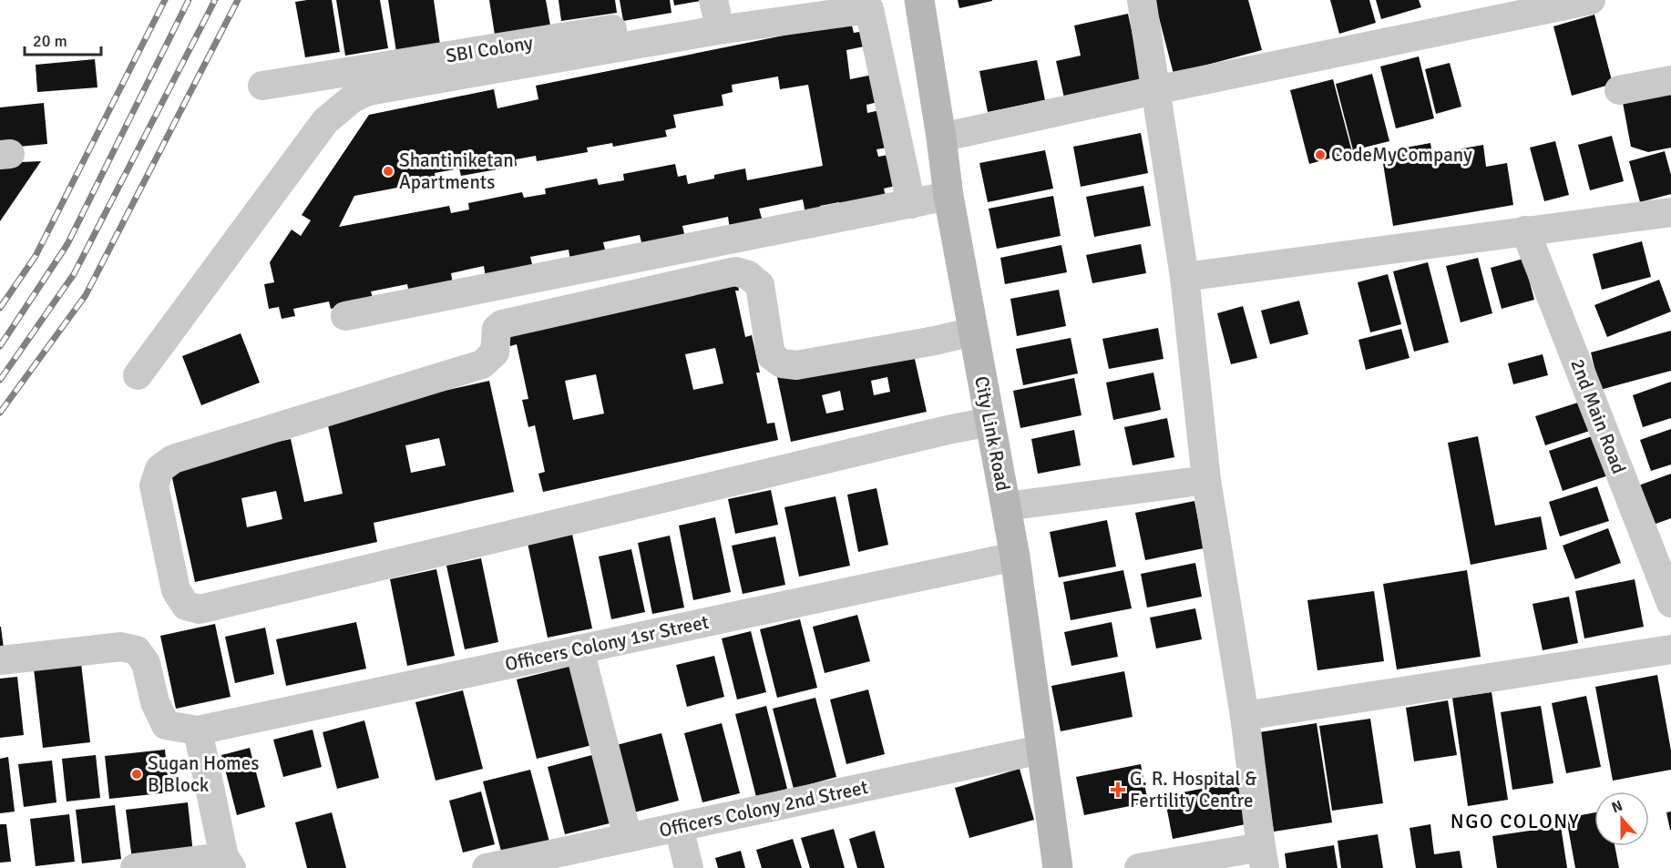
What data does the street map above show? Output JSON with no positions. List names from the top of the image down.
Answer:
{
  "streets": {
    "street": [
      "SBI Colony",
      "2nd Main Road",
      "City Link Road",
      "Officers Colony 1sr Street",
      "Officers Colony 2nd Street"
    ]
  },
  "crossings": [
    ["City Link Road", "Officers Colony 1sr Street"],
    ["City Link Road", "Officers Colony 2nd Street"]
  ],
  "districts": ["NGO COLONY"],
  "places": {
    "other": ["CodeMyCompany", "Shantiniketan Apartments", "Sugan Homes B Block"],
    "health": ["G. R. Hospital & Fertility Centre"]
  },
  "scale_bar": "20 m",
  "north": "top"
}
